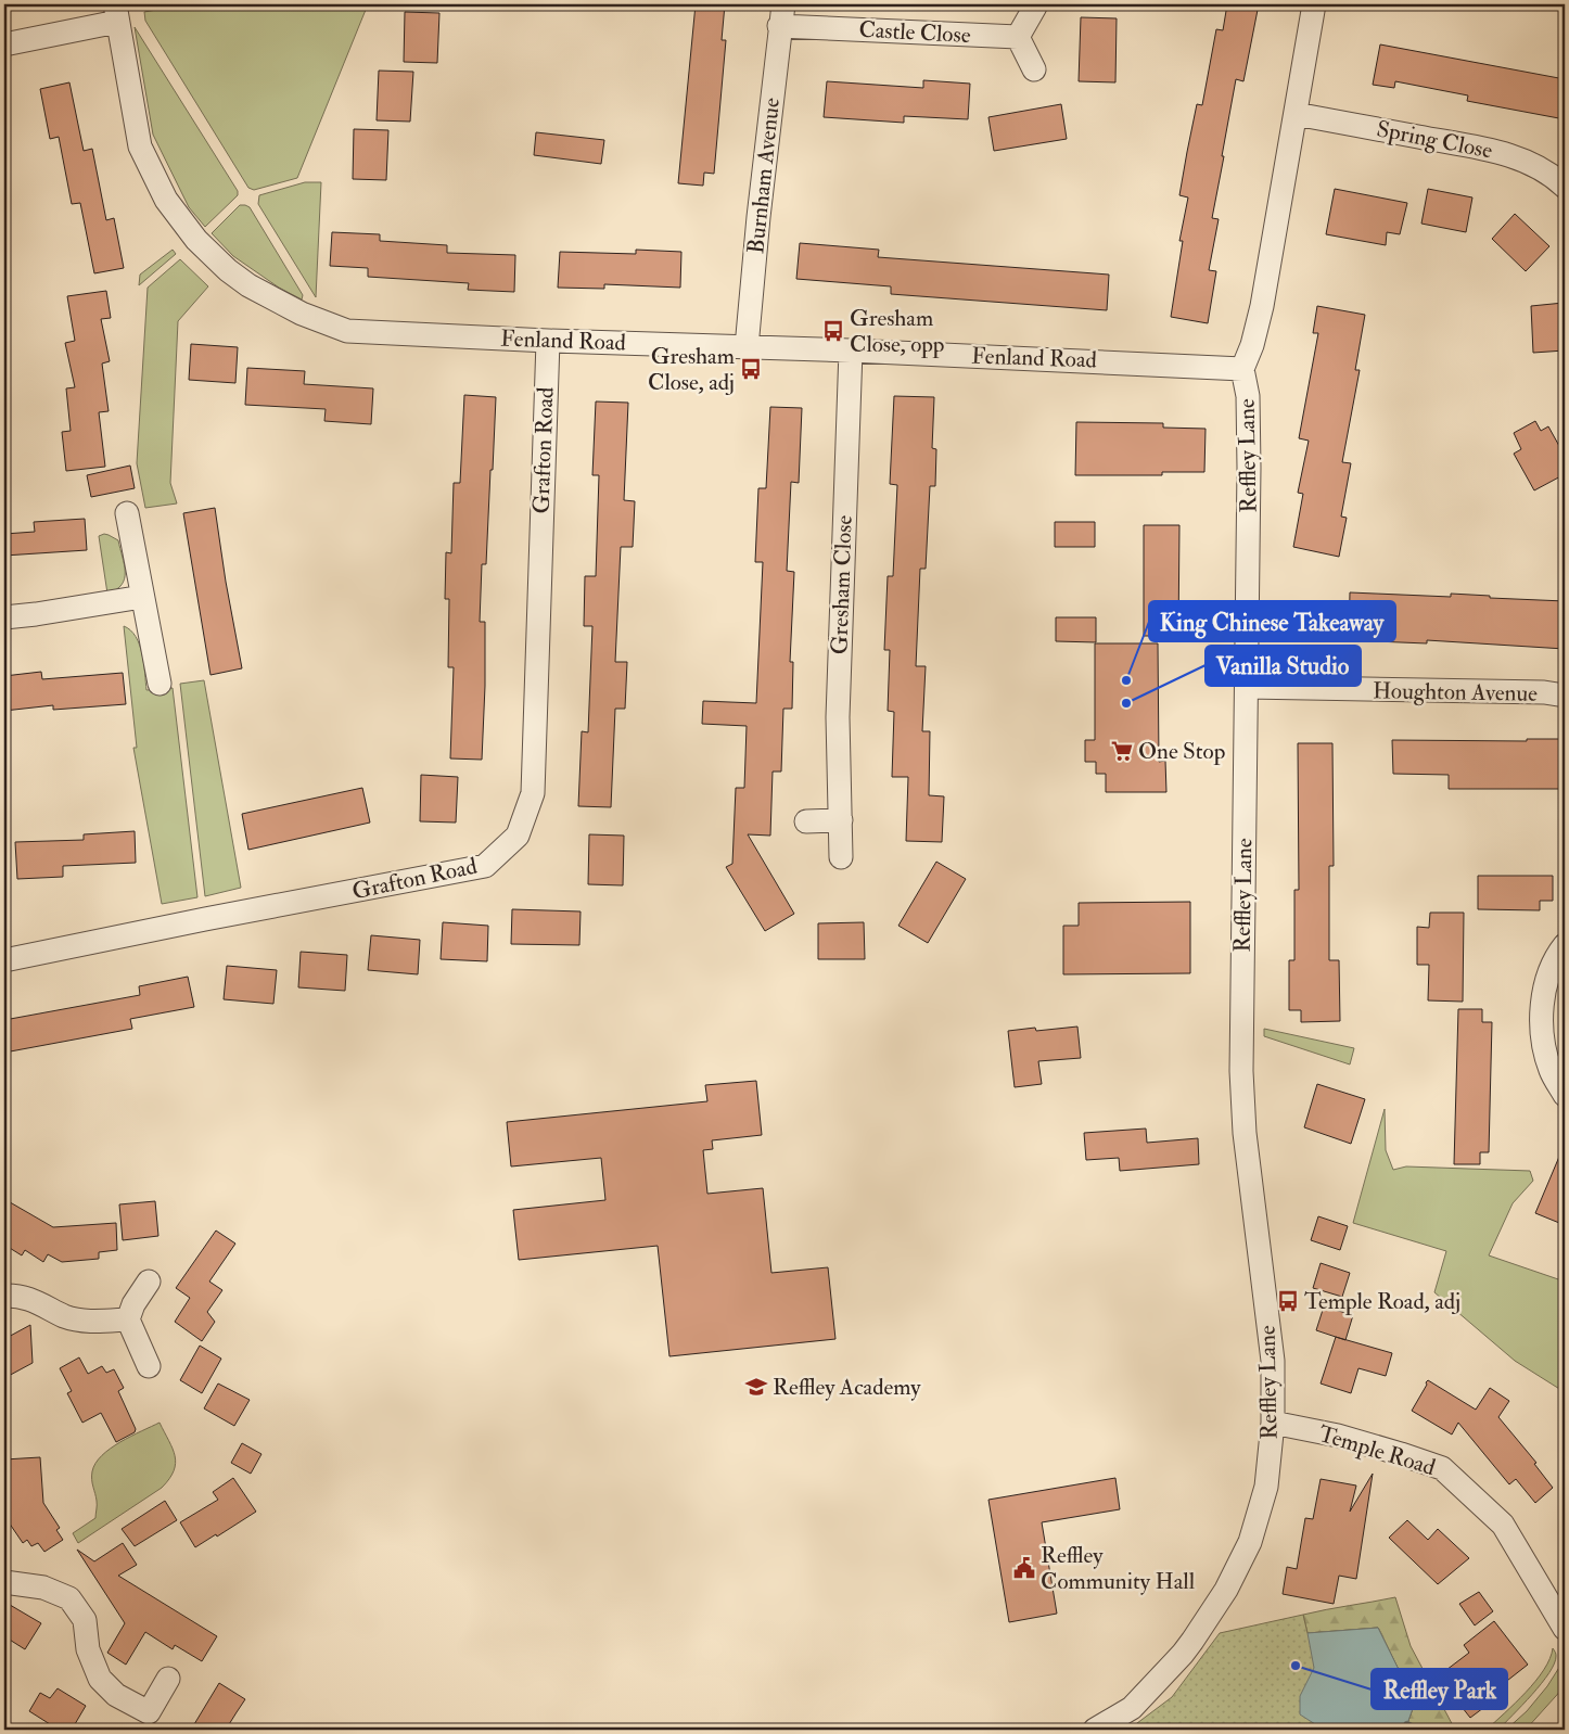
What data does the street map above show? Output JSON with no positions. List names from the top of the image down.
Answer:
{
  "streets": {
    "street": [
      "Castle Close",
      "Spring Close",
      "Burnham Avenue",
      "Fenland Road",
      "Grafton Road",
      "Reffley Lane",
      "Gresham Close",
      "Houghton Avenue",
      "Temple Road"
    ]
  },
  "crossings": [
    ["Castle Close", "Burnham Avenue"],
    ["Spring Close", "Reffley Lane"],
    ["Burnham Avenue", "Fenland Road"],
    ["Fenland Road", "Grafton Road"],
    ["Fenland Road", "Reffley Lane"],
    ["Fenland Road", "Gresham Close"],
    ["Reffley Lane", "Houghton Avenue"],
    ["Reffley Lane", "Temple Road"]
  ],
  "places": {
    "bus stop": ["Gresham Close, opp", "Gresham Close, adj", "Temple Road, adj"],
    "other": ["King Chinese Takeaway", "Vanilla Studio", "Reffley Park"],
    "supermarket": ["One Stop"],
    "school or university": ["Reffley Academy"],
    "public building": ["Reffley Community Hall"]
  }
}
